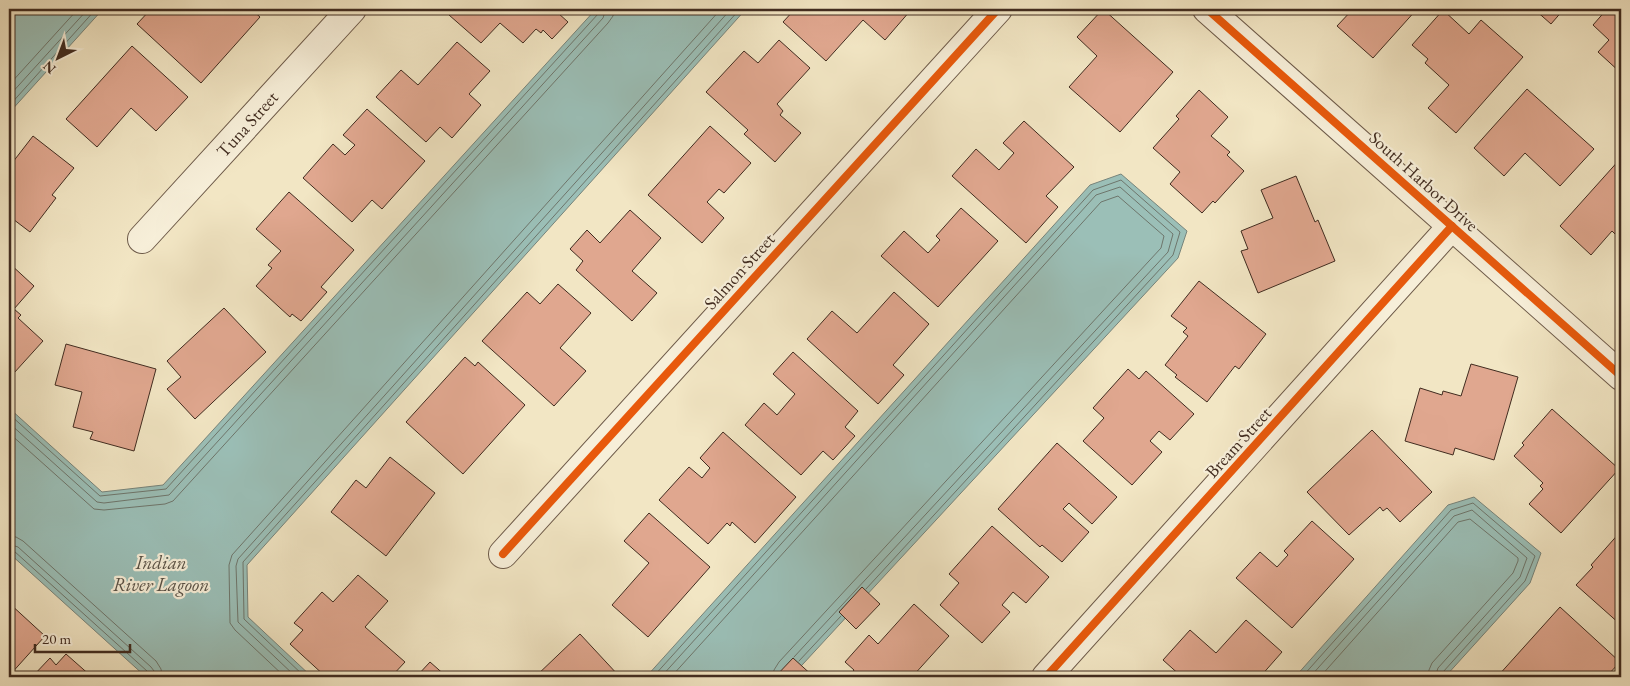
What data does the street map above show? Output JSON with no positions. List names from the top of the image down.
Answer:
{
  "streets": {
    "street": [
      "Tuna Street",
      "South Harbor Drive",
      "Salmon Street",
      "Bream Street"
    ]
  },
  "crossings": [
    ["South Harbor Drive", "Bream Street"]
  ],
  "water": ["Indian River Lagoon"],
  "scale_bar": "20 m",
  "north": "bottom left"
}
